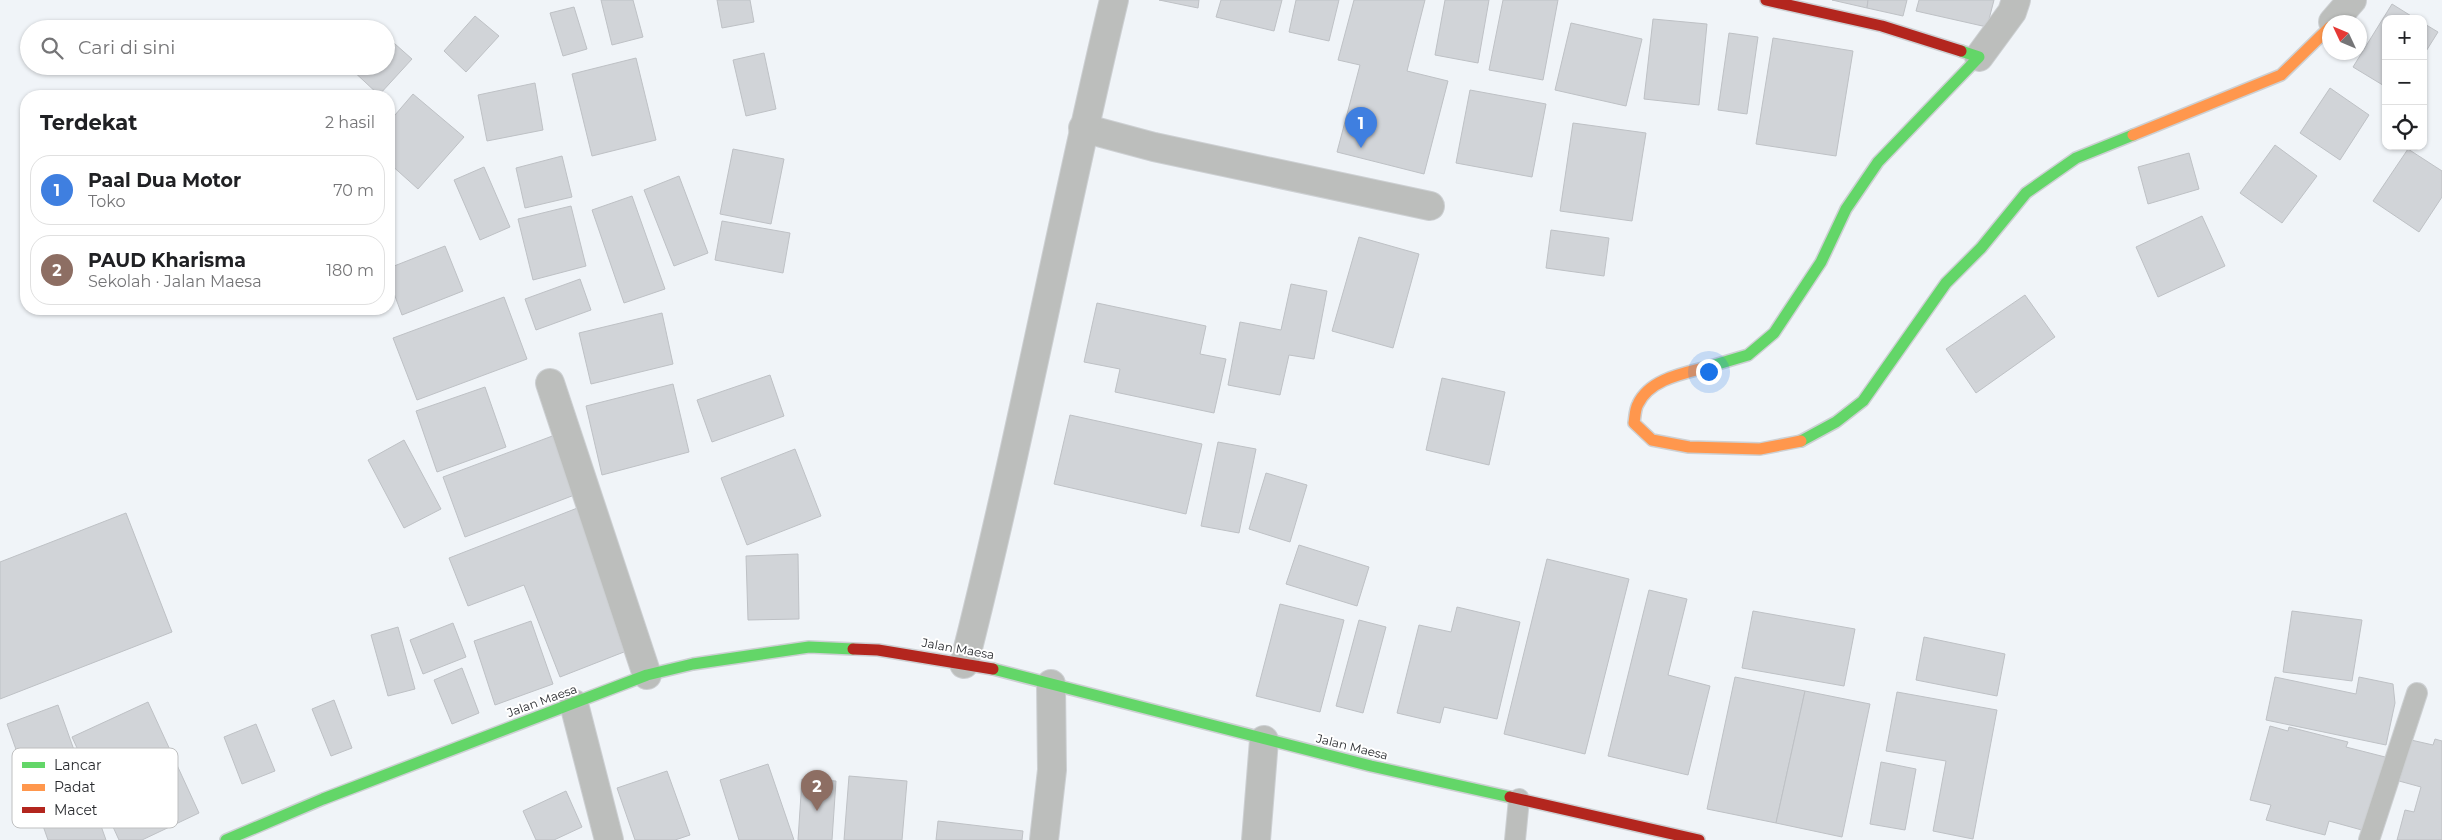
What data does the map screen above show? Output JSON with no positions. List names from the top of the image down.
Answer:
{
  "streets": {
    "street": ["Jalan Maesa"]
  },
  "legend": ["Lancar", "Padat", "Macet"],
  "north": "top left",
  "page": {
    "map_buttons": ["+", "−"],
    "search": "Cari di sini",
    "heading": ["Terdekat", "2 hasil"],
    "pins": ["1", "2"],
    "list": [
      {
        "mark": "1",
        "name": "Paal Dua Motor",
        "note": "Toko",
        "value": "70 m"
      },
      {
        "mark": "2",
        "name": "PAUD Kharisma",
        "note": "Sekolah · Jalan Maesa",
        "value": "180 m"
      }
    ]
  }
}
